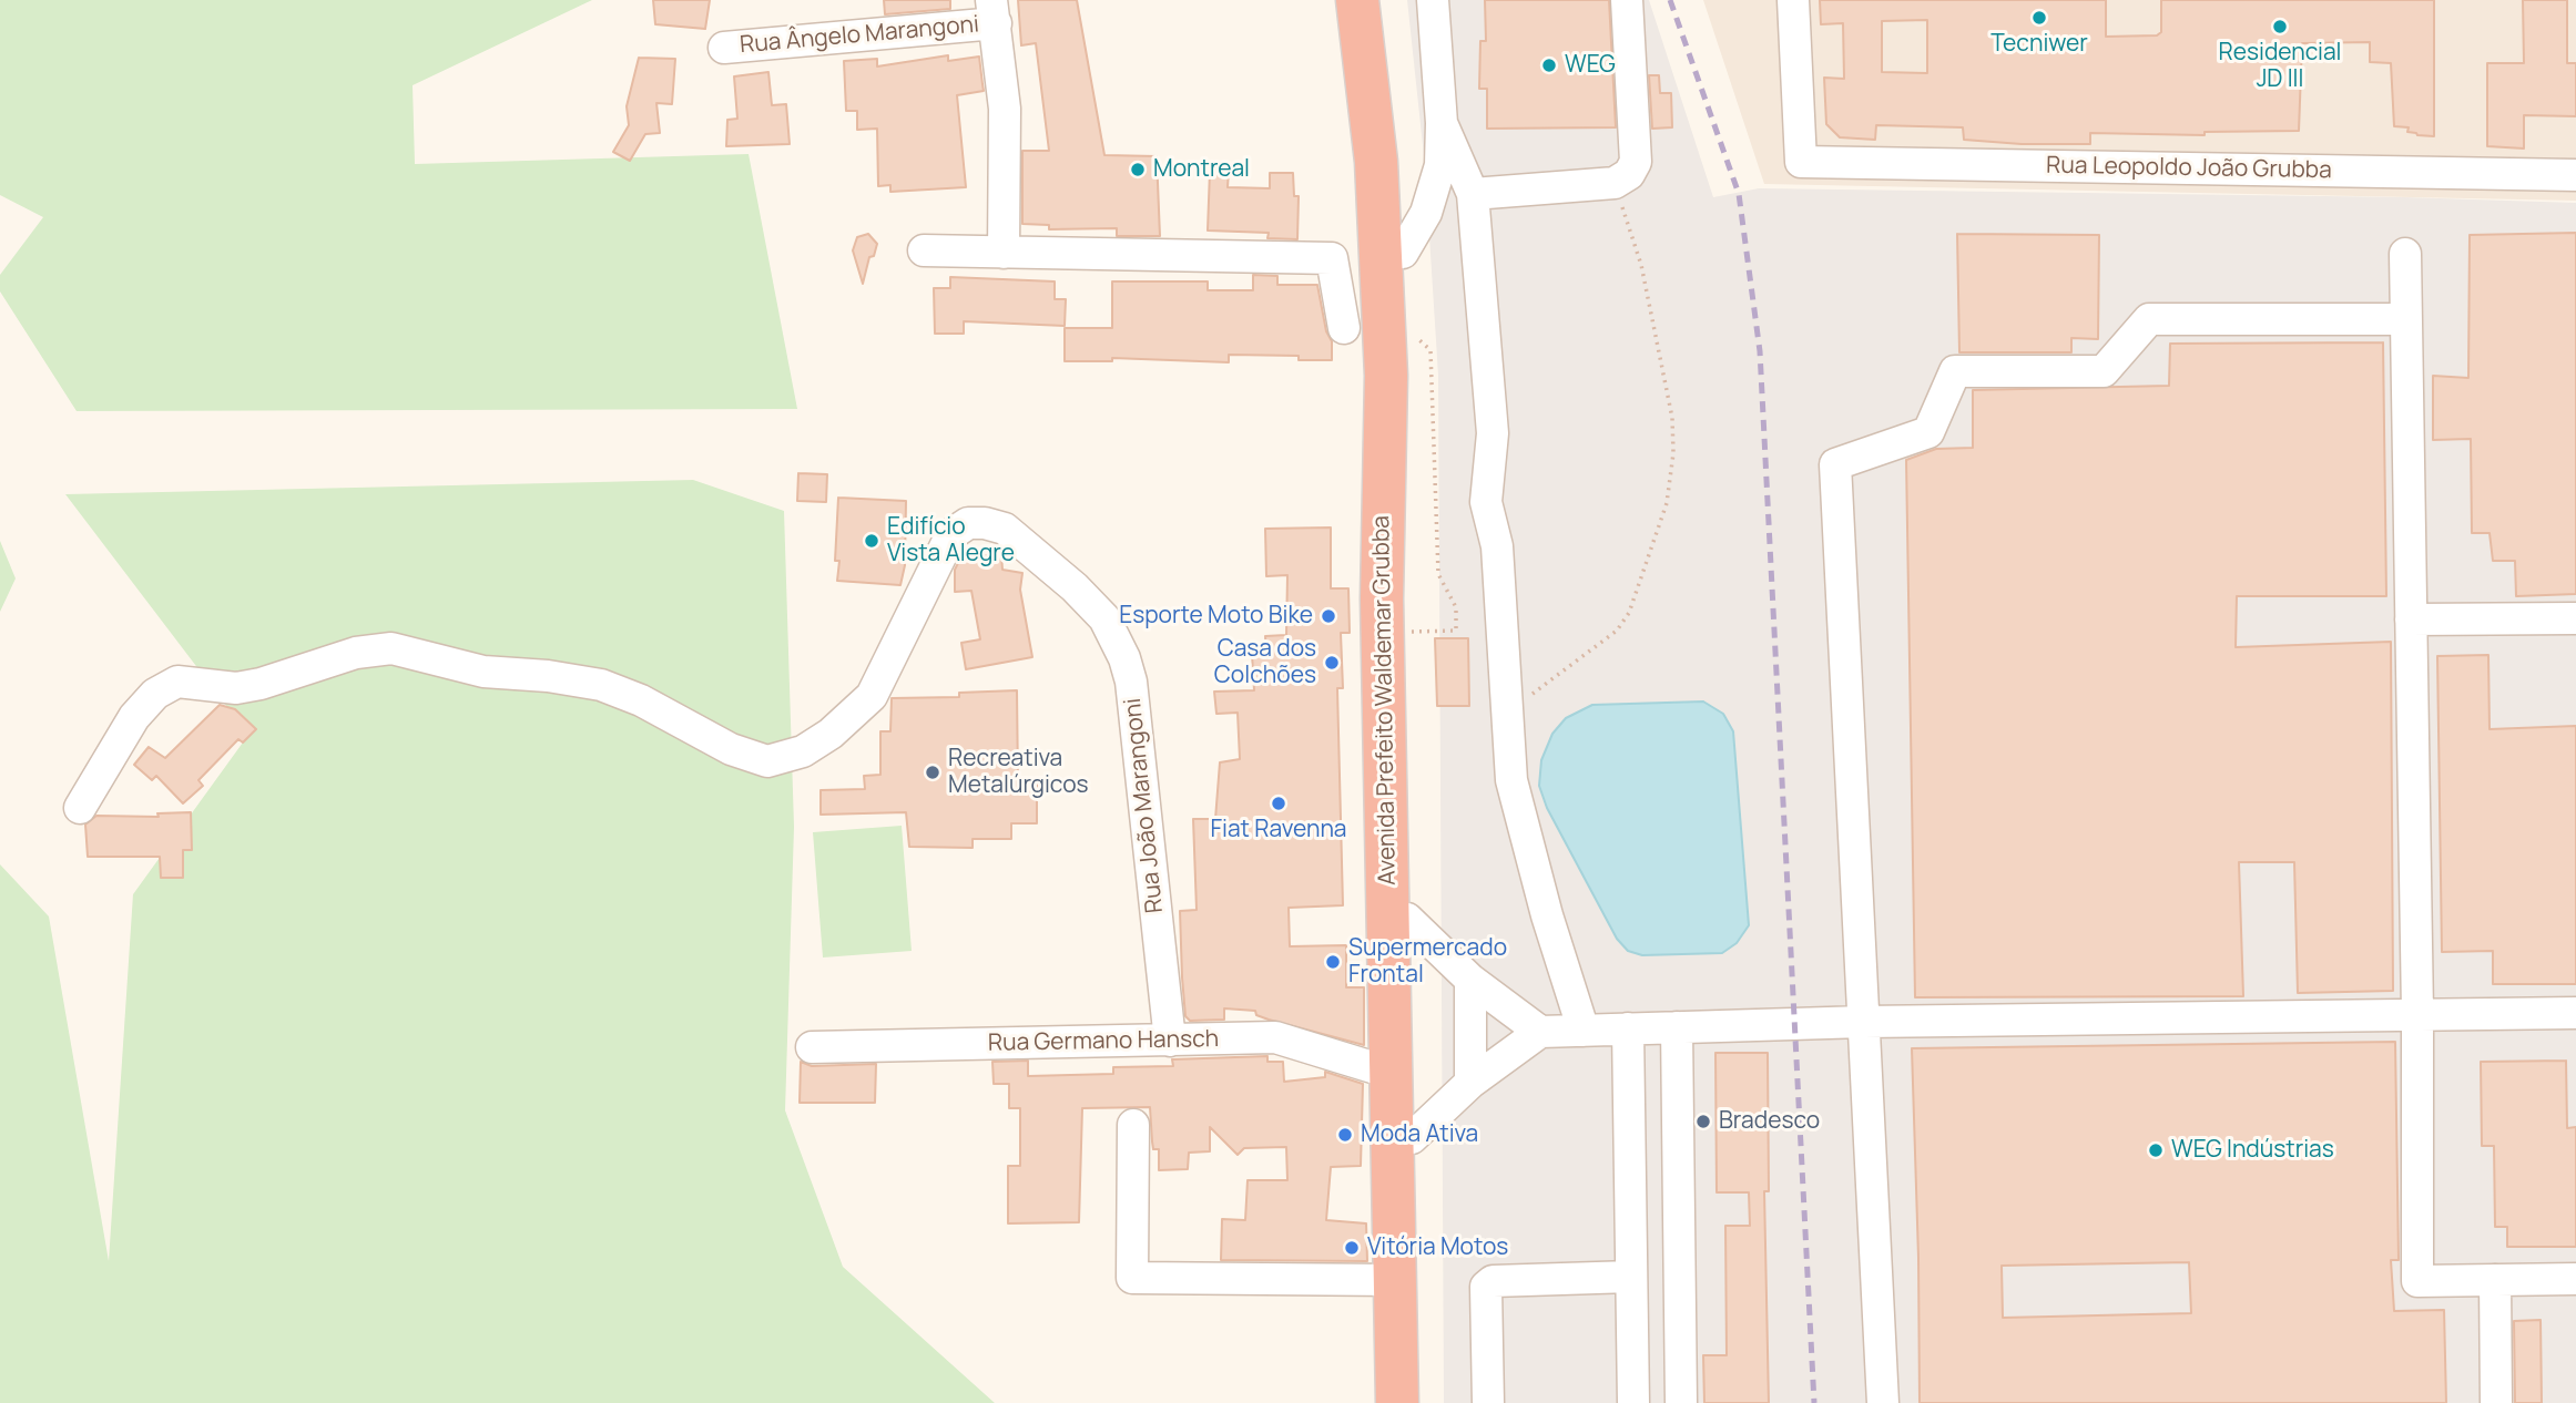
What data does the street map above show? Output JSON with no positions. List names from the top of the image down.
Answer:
{
  "streets": {
    "highway": ["Avenida Prefeito Waldemar Grubba"],
    "street": [
      "Rua Ângelo Marangoni",
      "Rua Leopoldo João Grubba",
      "Rua João Marangoni",
      "Rua Germano Hansch"
    ]
  },
  "crossings": [
    ["Avenida Prefeito Waldemar Grubba", "Rua Germano Hansch"],
    ["Rua João Marangoni", "Rua Germano Hansch"]
  ],
  "places": [
    "Tecniwer",
    "Residencial JD III",
    "WEG",
    "Montreal",
    "Edifício Vista Alegre",
    "Esporte Moto Bike",
    "Casa dos Colchões",
    "Recreativa Metalúrgicos",
    "Fiat Ravenna",
    "Supermercado Frontal",
    "Bradesco",
    "Moda Ativa",
    "WEG Indústrias",
    "Vitória Motos"
  ]
}
